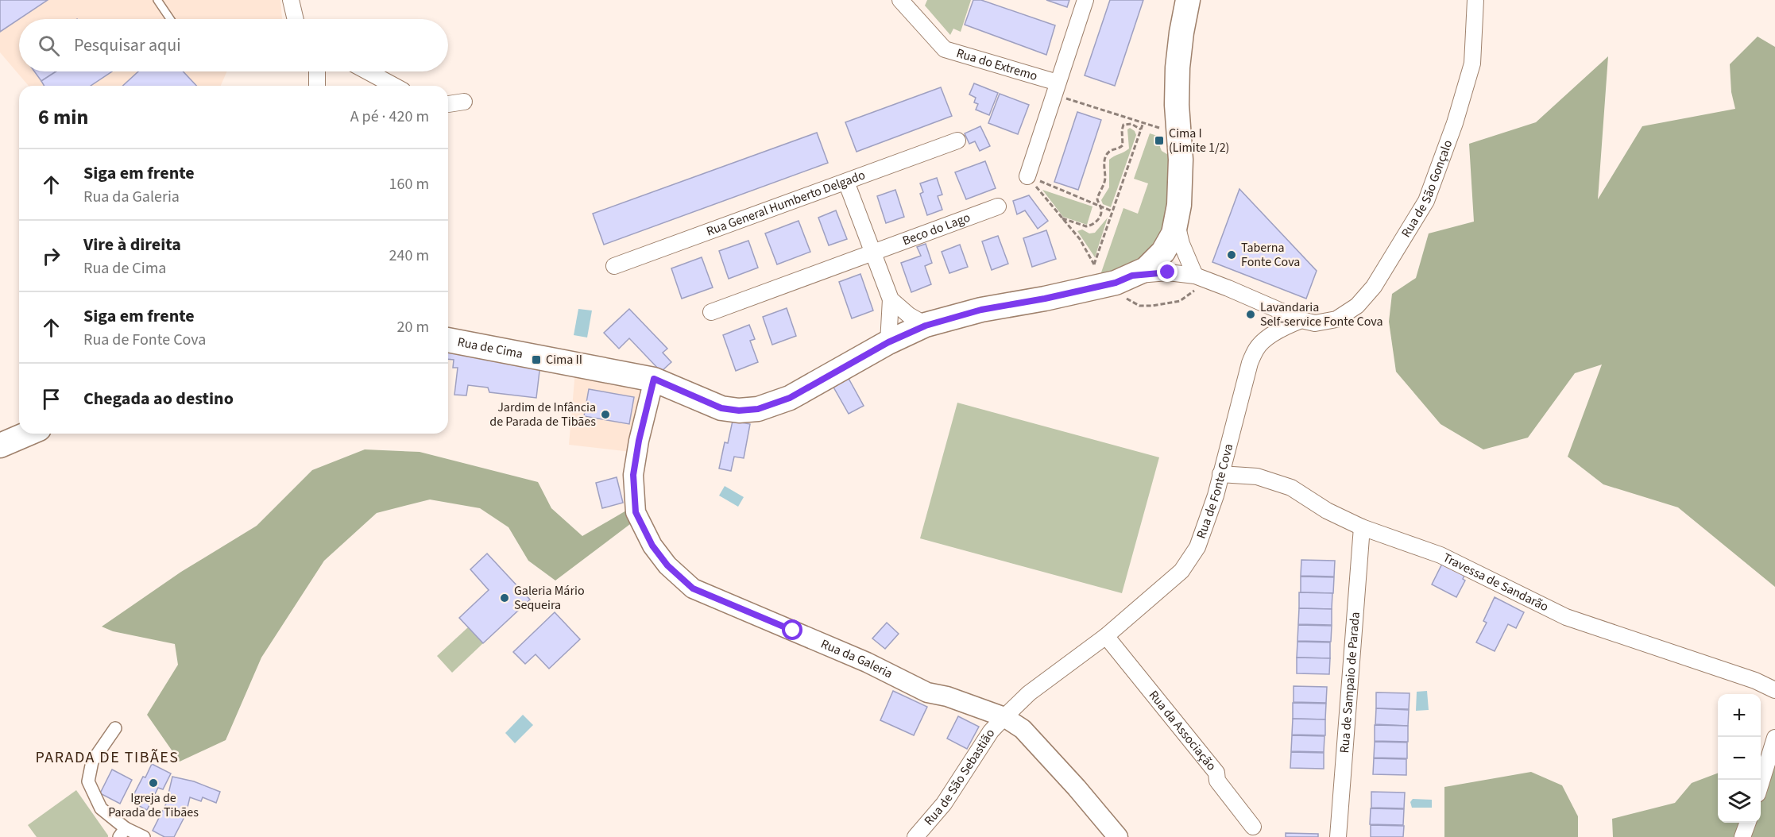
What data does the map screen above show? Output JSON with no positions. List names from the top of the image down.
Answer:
{
  "streets": {
    "main road": ["Rua de Cima"],
    "street": [
      "Rua do Extremo",
      "Rua de São Gonçalo",
      "Rua General Humberto Delgado",
      "Beco do Lago",
      "Rua de Fonte Cova",
      "Travessa de Sandarão",
      "Rua da Galeria",
      "Rua de Sampaio de Parada",
      "Rua da Associação",
      "Rua de São Sebastião"
    ]
  },
  "crossings": [
    ["Rua de São Gonçalo", "Rua de Fonte Cova"],
    ["Rua de Cima", "Rua da Galeria"],
    ["Rua de Fonte Cova", "Travessa de Sandarão"],
    ["Rua de Fonte Cova", "Rua da Galeria"],
    ["Rua de Fonte Cova", "Rua da Associação"],
    ["Rua de Fonte Cova", "Rua de São Sebastião"],
    ["Travessa de Sandarão", "Rua de Sampaio de Parada"],
    ["Rua da Galeria", "Rua de São Sebastião"]
  ],
  "districts": ["PARADA DE TIBÃES"],
  "places": {
    "transit": ["Cima I (Limite 1/2)", "Cima II"],
    "other": [
      "Taberna Fonte Cova",
      "Lavandaria Self-service Fonte Cova",
      "Jardim de Infância de Parada de Tibães",
      "Galeria Mário Sequeira",
      "Igreja de Parada de Tibães"
    ]
  },
  "page": {
    "search": "Pesquisar aqui",
    "heading": ["6 min", "A pé · 420 m"],
    "list": [
      ["Siga em frente", "Rua da Galeria", "160 m"],
      ["Vire à direita", "Rua de Cima", "240 m"],
      ["Siga em frente", "Rua de Fonte Cova", "20 m"],
      "Chegada ao destino"
    ],
    "map_buttons": ["+", "−"]
  }
}
